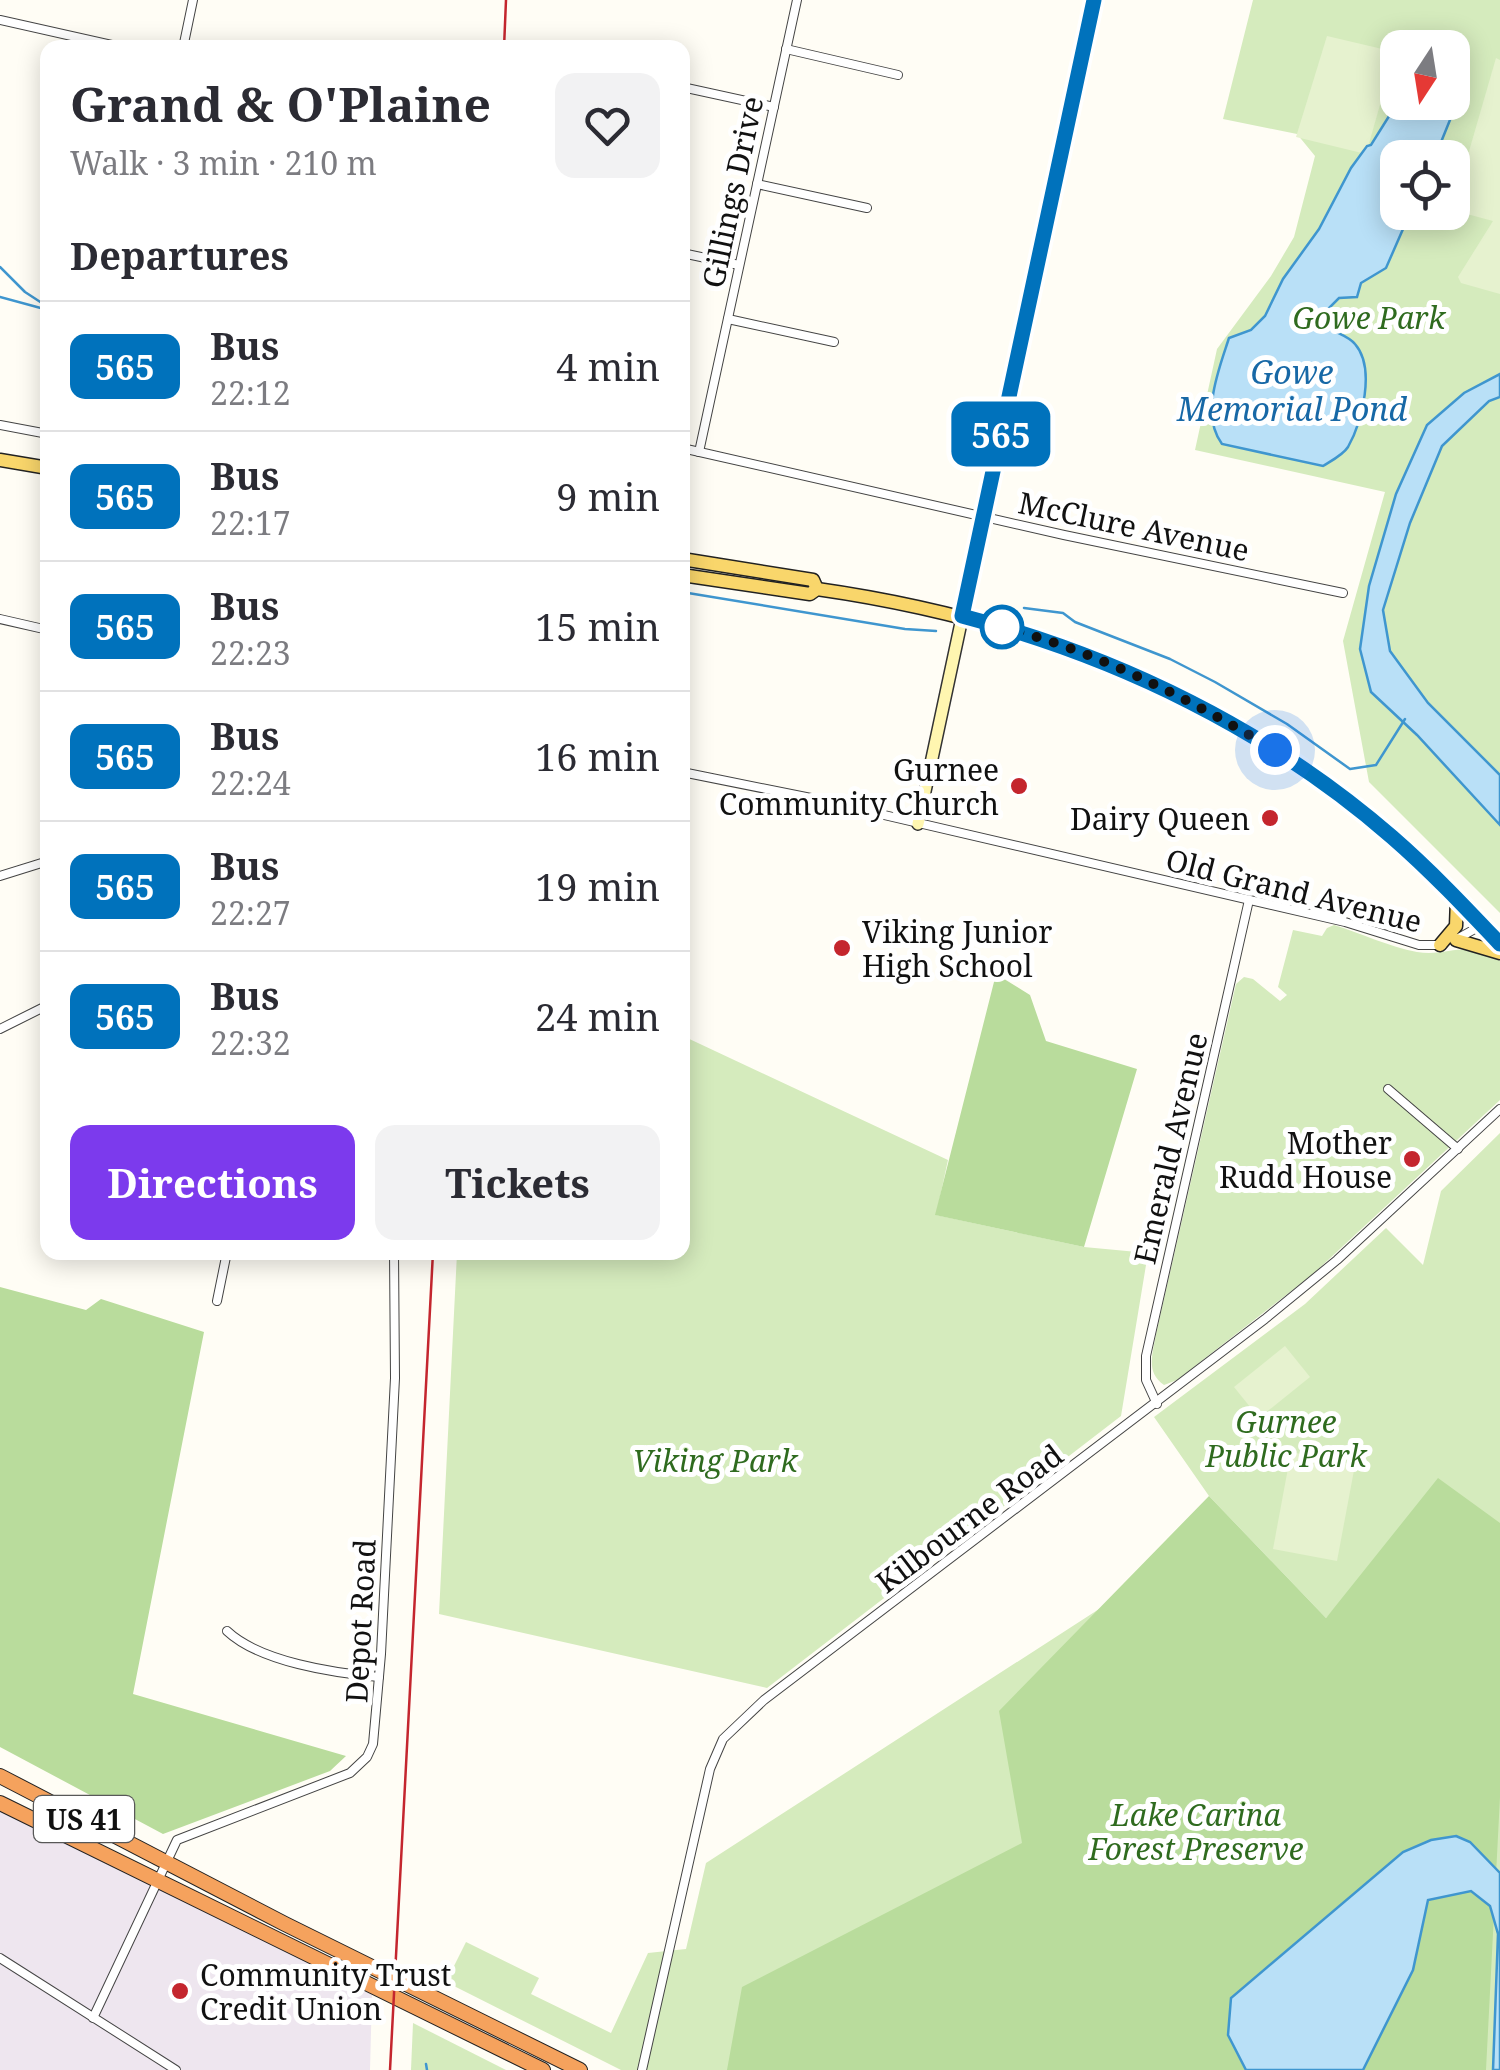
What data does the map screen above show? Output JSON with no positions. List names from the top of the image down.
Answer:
{
  "streets": {
    "highway": ["US 41"],
    "street": [
      "Gillings Drive",
      "McClure Avenue",
      "Old Grand Avenue",
      "Emerald Avenue",
      "Kilbourne Road",
      "Depot Road"
    ]
  },
  "crossings": [
    ["Gillings Drive", "McClure Avenue"],
    ["Old Grand Avenue", "Emerald Avenue"],
    ["Emerald Avenue", "Kilbourne Road"],
    ["Depot Road", "US 41"]
  ],
  "water": ["Gowe Memorial Pond"],
  "parks": [
    "Gowe Park",
    "Gurnee Public Park",
    "Viking Park",
    "Lake Carina Forest Preserve"
  ],
  "places": [
    "Gurnee Community Church",
    "Dairy Queen",
    "Viking Junior High School",
    "Mother Rudd House",
    "Community Trust Credit Union"
  ],
  "lines": ["bus line 565"],
  "north": "bottom",
  "page": {
    "on_map": "565",
    "heading": [
      ["Grand & O'Plaine", "Walk · 3 min · 210 m"],
      "Departures"
    ],
    "list": [
      {
        "mark": "565",
        "name": "Bus",
        "note": "22:12",
        "value": "4 min"
      },
      {
        "mark": "565",
        "name": "Bus",
        "note": "22:17",
        "value": "9 min"
      },
      {
        "mark": "565",
        "name": "Bus",
        "note": "22:23",
        "value": "15 min"
      },
      {
        "mark": "565",
        "name": "Bus",
        "note": "22:24",
        "value": "16 min"
      },
      {
        "mark": "565",
        "name": "Bus",
        "note": "22:27",
        "value": "19 min"
      },
      {
        "mark": "565",
        "name": "Bus",
        "note": "22:32",
        "value": "24 min"
      }
    ],
    "buttons": ["Directions", "Tickets"]
  }
}
